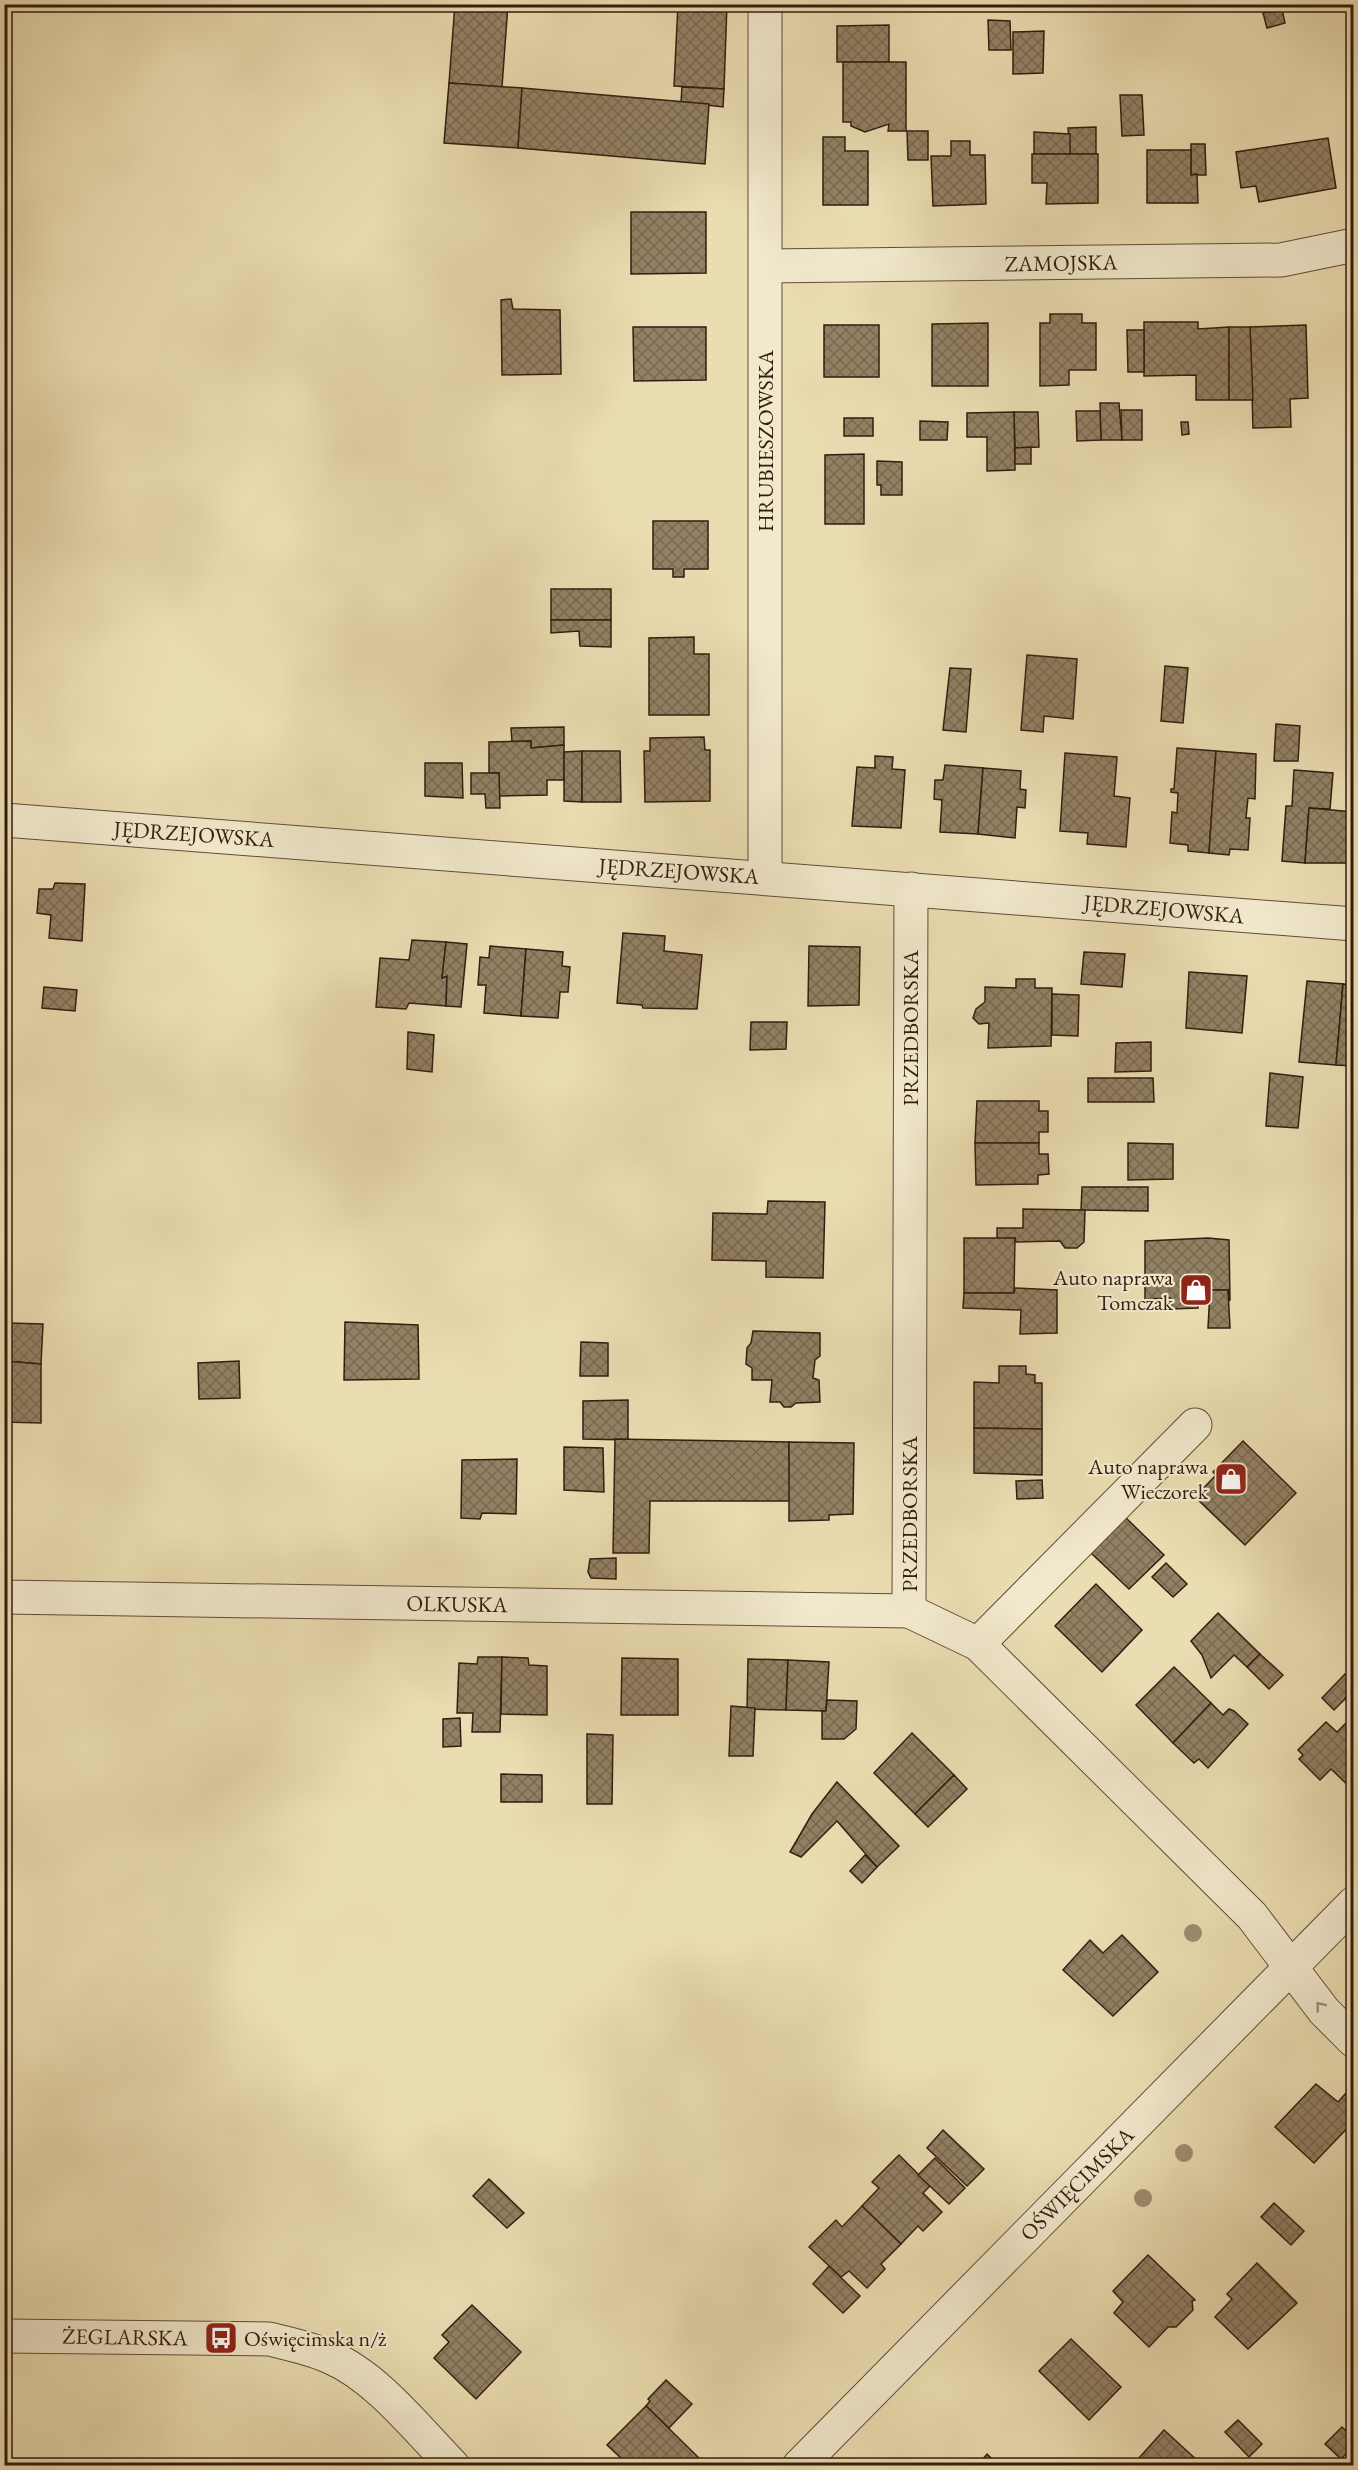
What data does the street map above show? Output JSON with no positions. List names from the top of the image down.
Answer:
{
  "streets": {
    "street": [
      "ZAMOJSKA",
      "HRUBIESZOWSKA",
      "JĘDRZEJOWSKA",
      "PRZEDBORSKA",
      "OLKUSKA",
      "OŚWIĘCIMSKA",
      "ŻEGLARSKA"
    ]
  },
  "crossings": [
    ["ZAMOJSKA", "HRUBIESZOWSKA"],
    ["HRUBIESZOWSKA", "JĘDRZEJOWSKA"],
    ["JĘDRZEJOWSKA", "PRZEDBORSKA"],
    ["PRZEDBORSKA", "OLKUSKA"],
    ["PRZEDBORSKA", "OŚWIĘCIMSKA"]
  ],
  "places": {
    "shop": ["Auto naprawa Tomczak", "Auto naprawa Wieczorek"],
    "bus stop": ["Oświęcimska n/ż"]
  }
}
